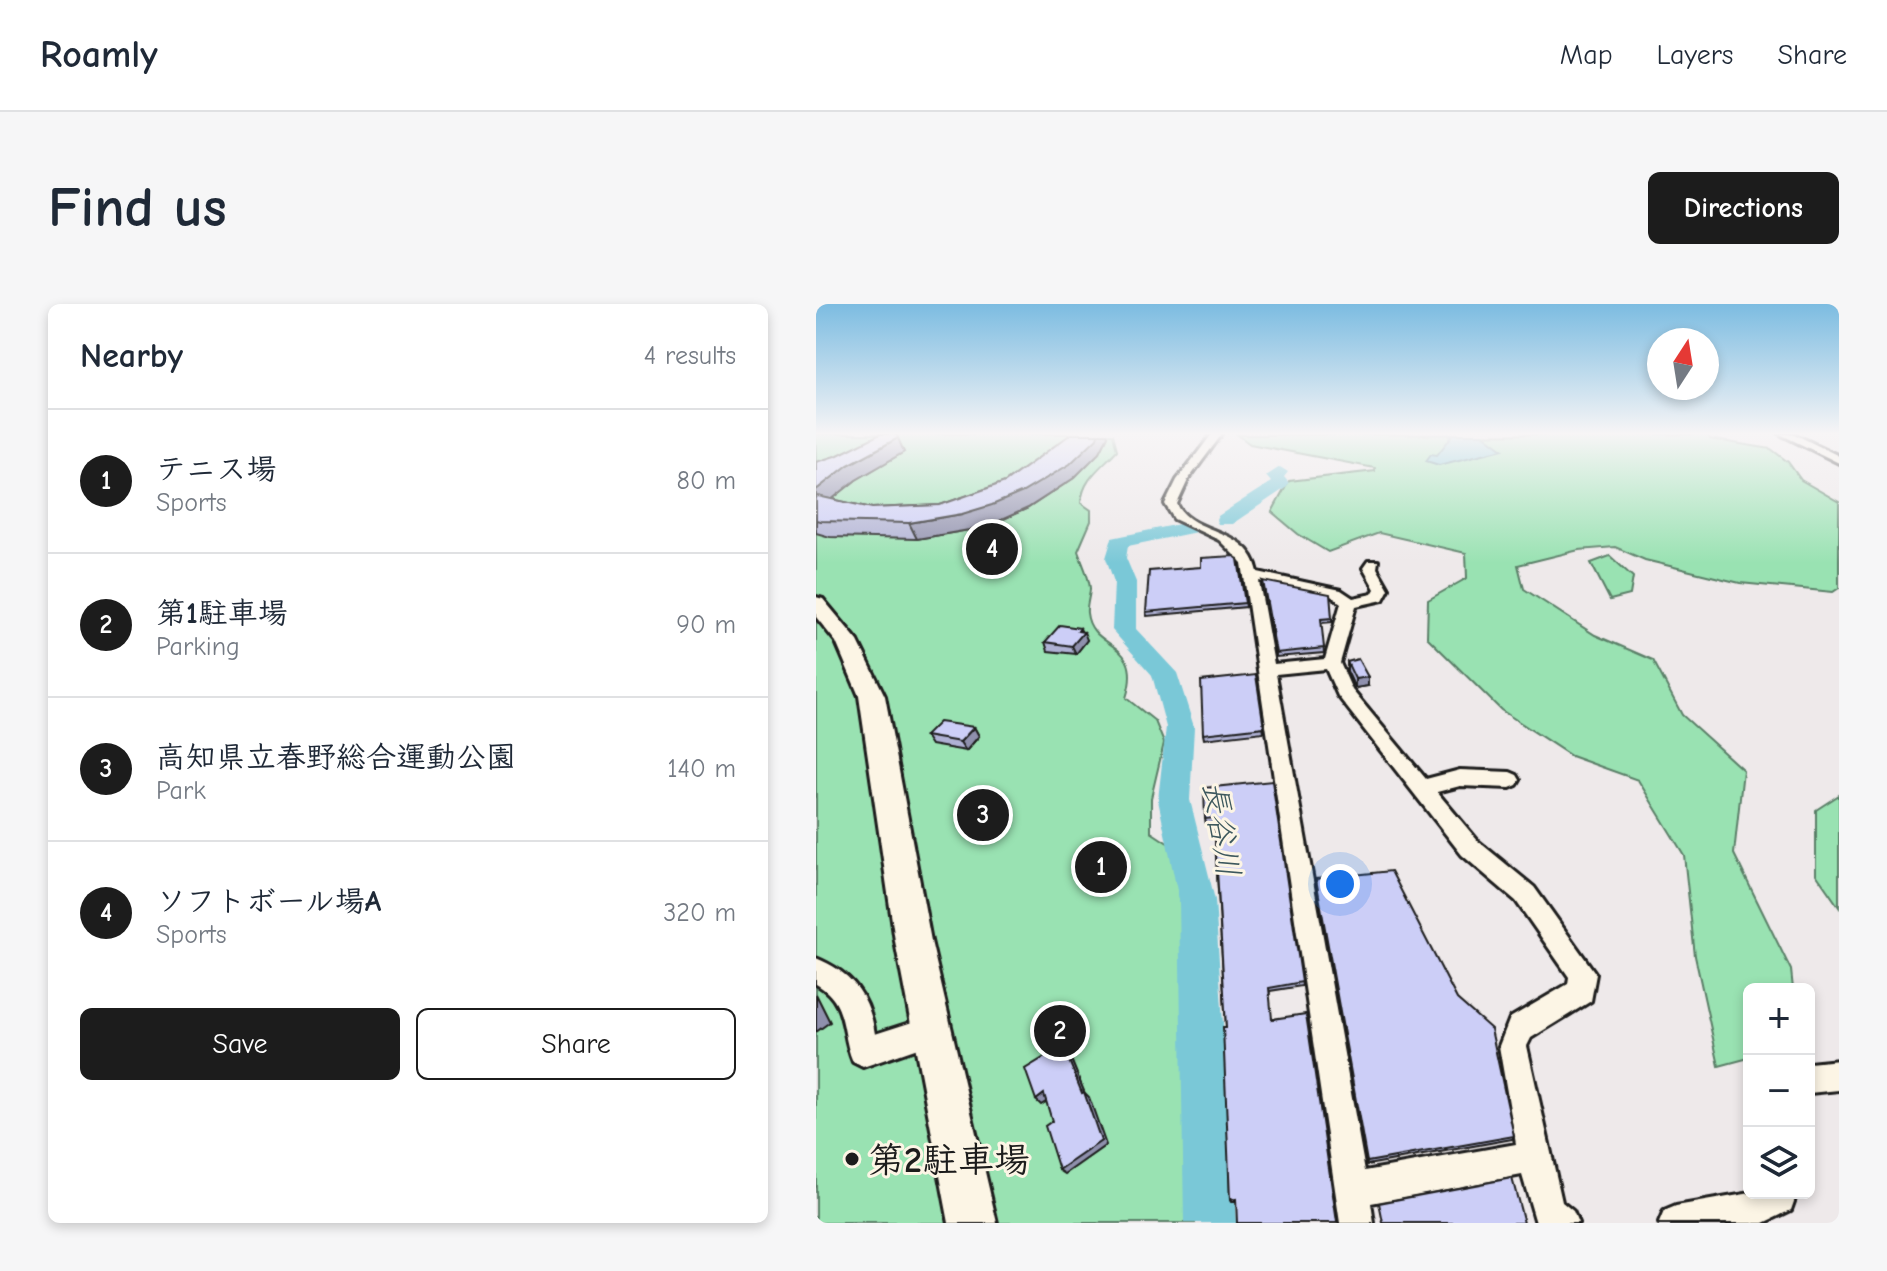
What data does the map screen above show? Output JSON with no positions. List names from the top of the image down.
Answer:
{
  "water": ["長谷川"],
  "places": ["第2駐車場"],
  "north": "top",
  "page": {
    "header": "Roamly",
    "nav": ["Map", "Layers", "Share"],
    "buttons": [
      "Directions",
      ["Save", "Share"]
    ],
    "title": "Find us",
    "heading": ["Nearby", "4 results"],
    "list": [
      {
        "mark": "1",
        "name": "テニス場",
        "note": "Sports",
        "value": "80 m"
      },
      {
        "mark": "2",
        "name": "第1駐車場",
        "note": "Parking",
        "value": "90 m"
      },
      {
        "mark": "3",
        "name": "高知県立春野総合運動公園",
        "note": "Park",
        "value": "140 m"
      },
      {
        "mark": "4",
        "name": "ソフトボール場A",
        "note": "Sports",
        "value": "320 m"
      }
    ],
    "pins": [
      "4",
      "3",
      "1",
      "2"
    ],
    "map_buttons": ["+", "−"]
  }
}
